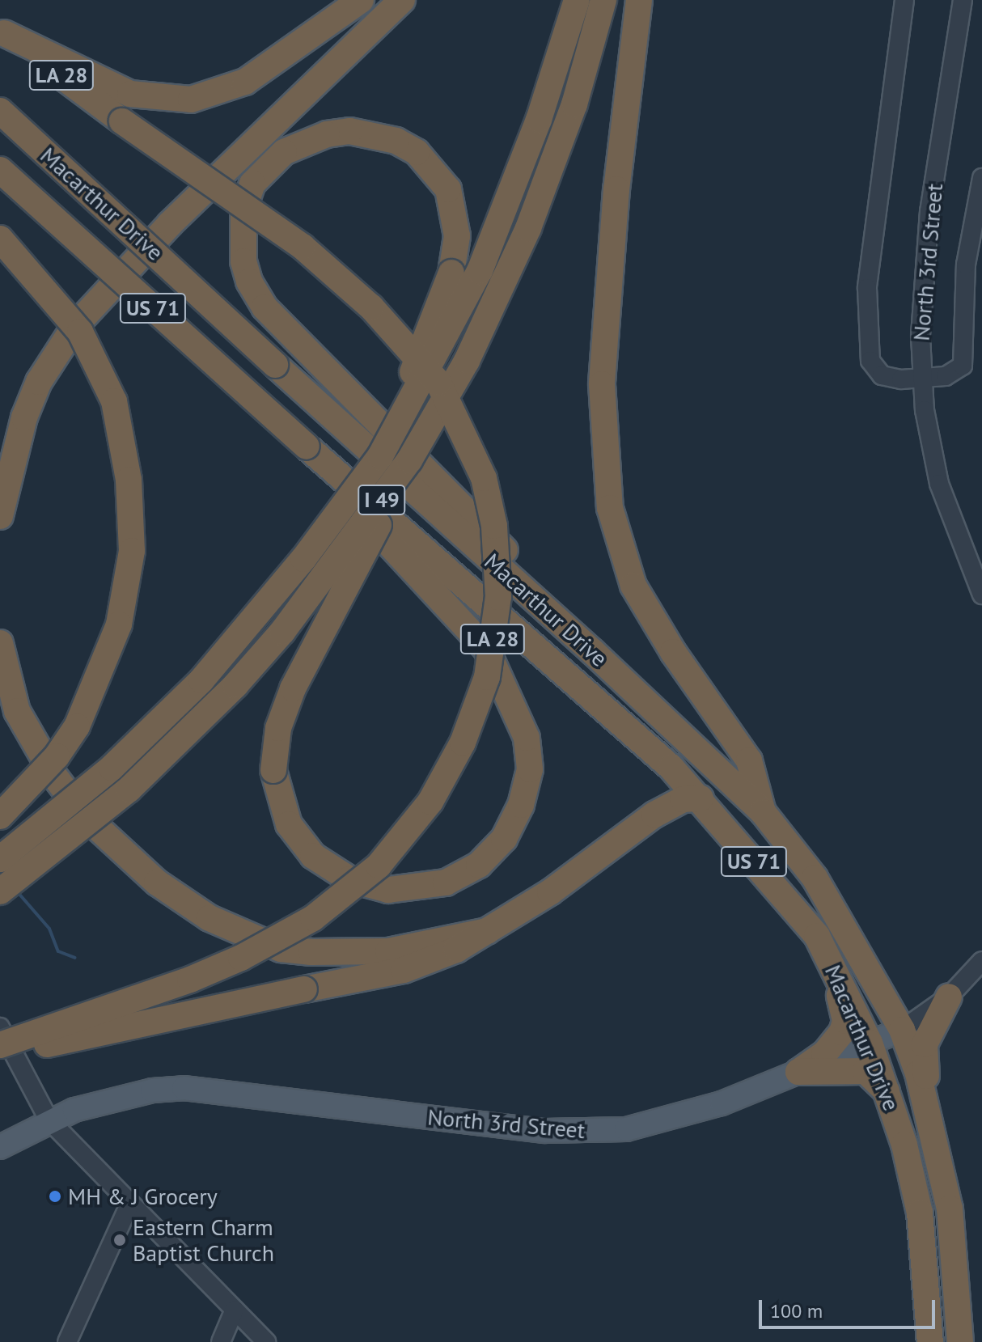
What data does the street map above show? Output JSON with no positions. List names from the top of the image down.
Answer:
{
  "streets": {
    "highway": [
      "LA 28",
      "Macarthur Drive",
      "US 71",
      "I 49"
    ],
    "main road": ["North 3rd Street"]
  },
  "crossings": [
    ["Macarthur Drive", "North 3rd Street"],
    ["Macarthur Drive", "US 71"]
  ],
  "places": ["MH & J Grocery", "Eastern Charm Baptist Church"],
  "scale_bar": "100 m"
}
